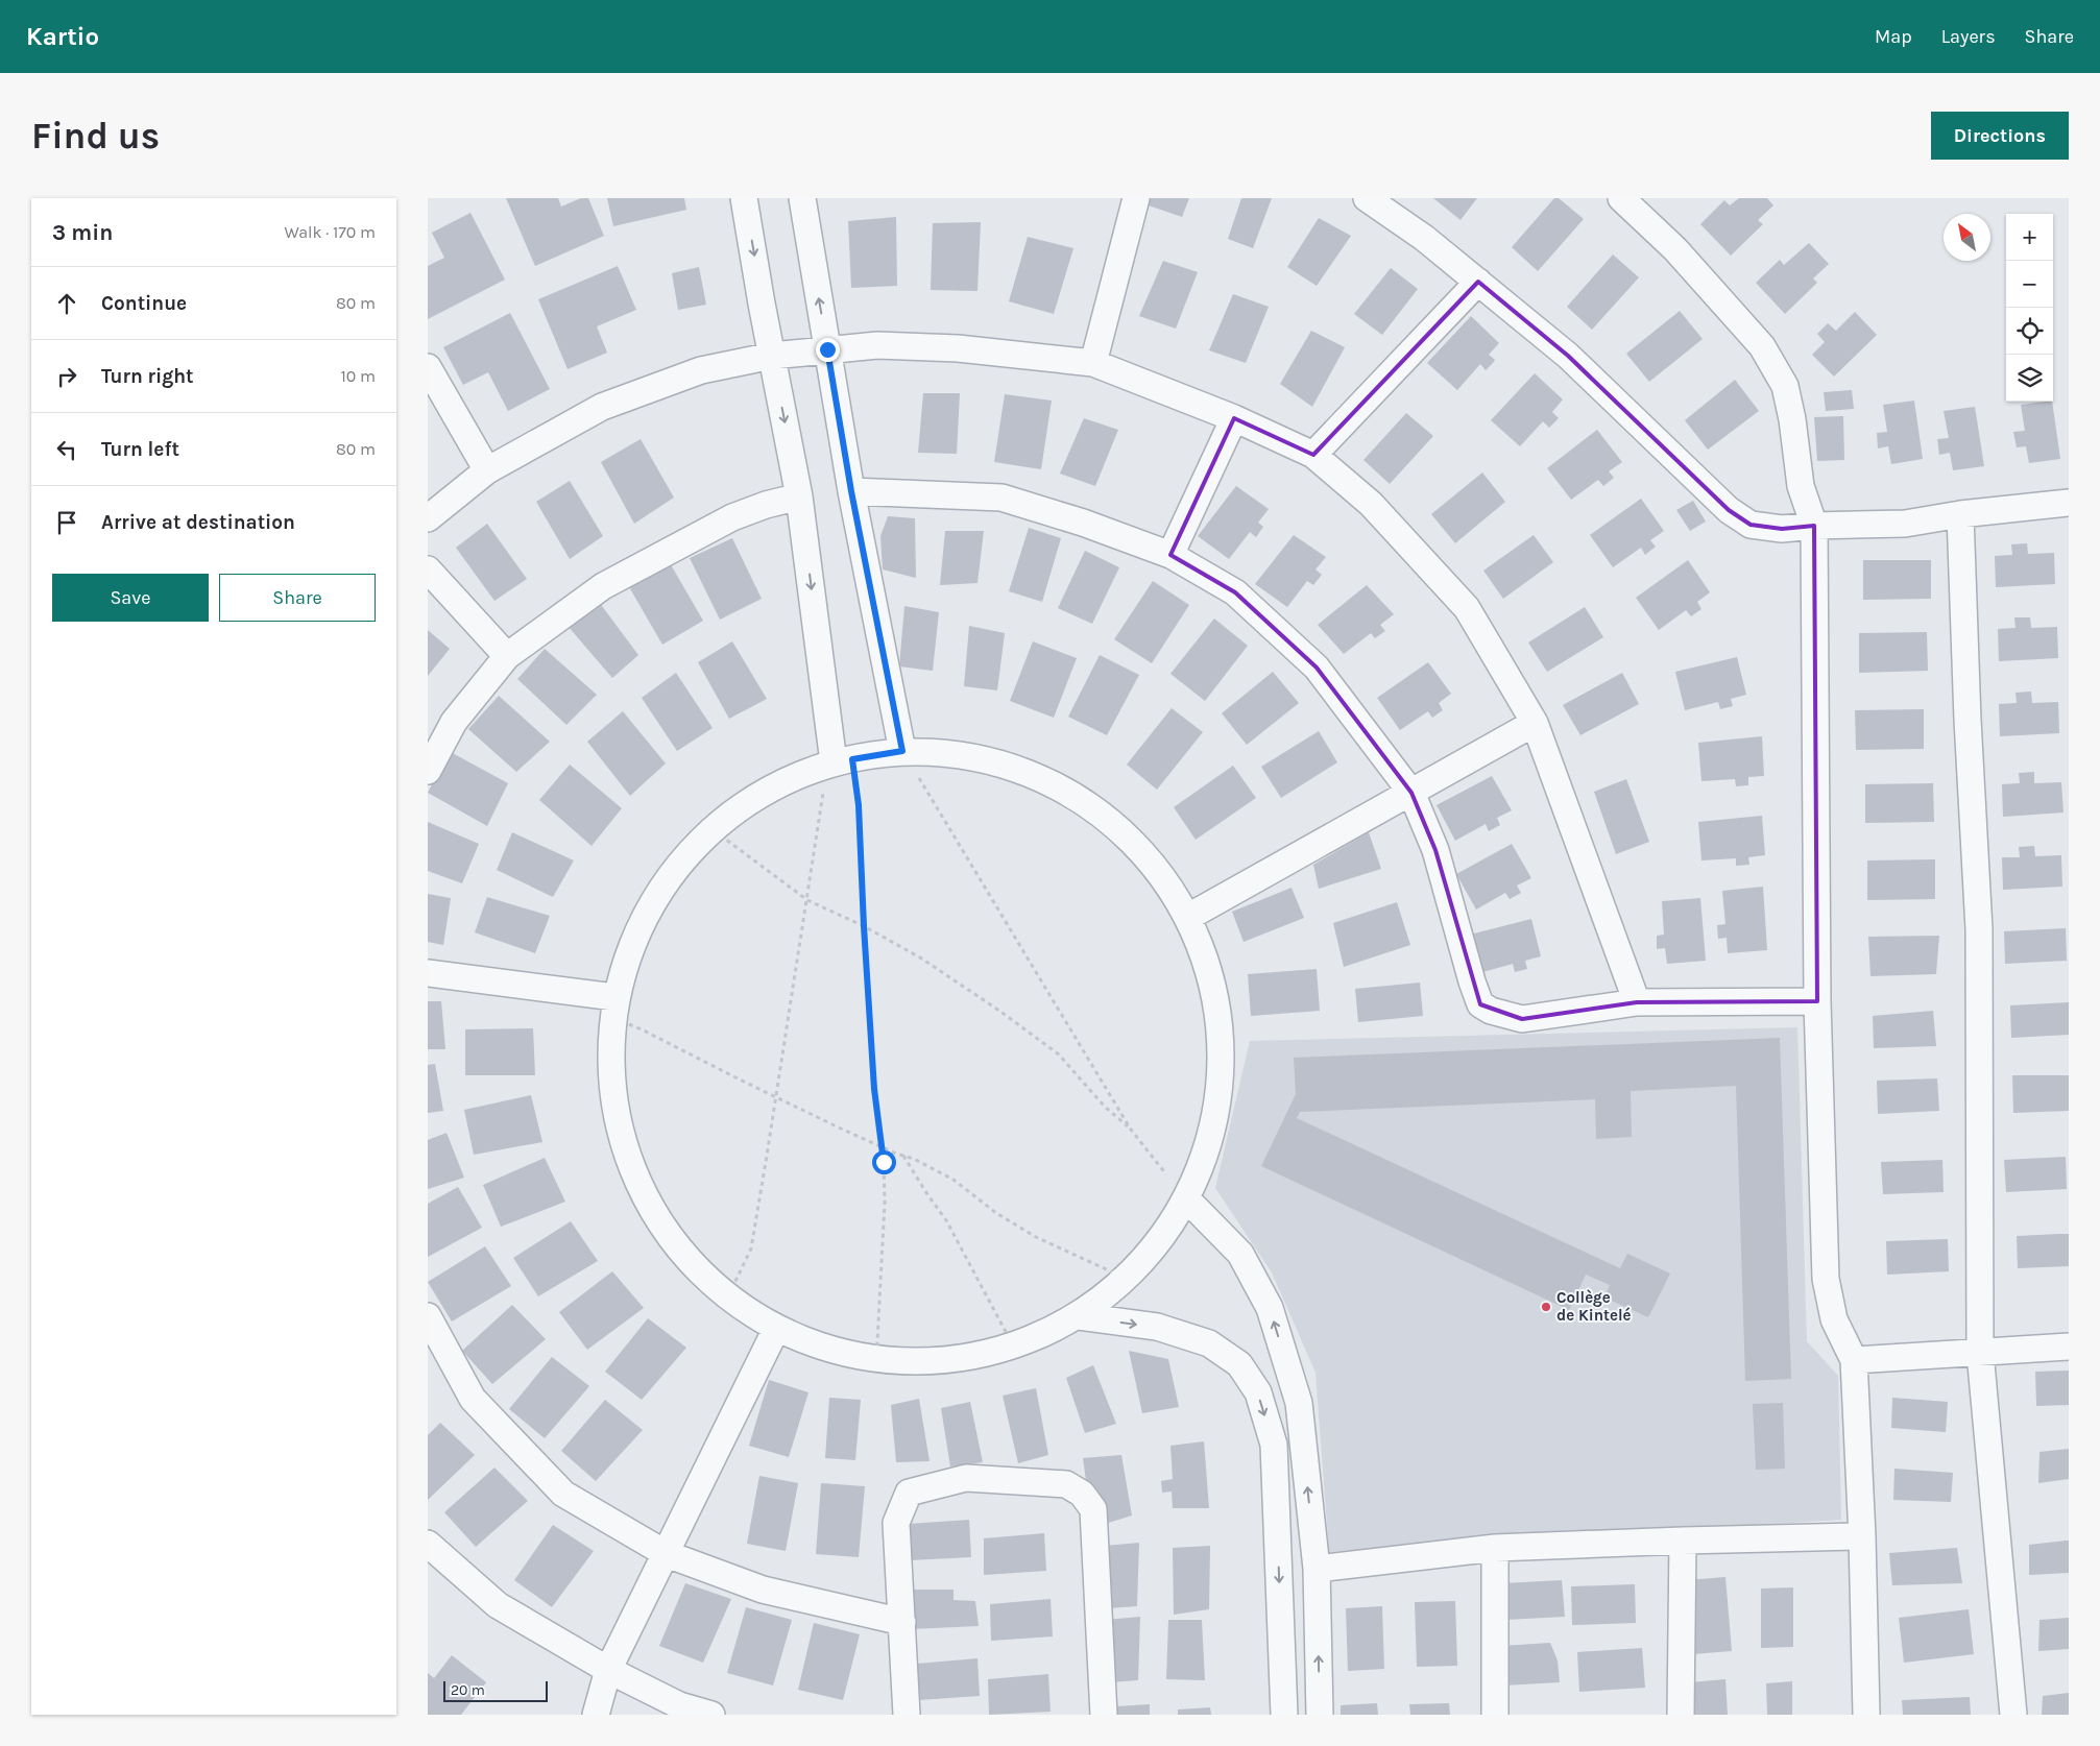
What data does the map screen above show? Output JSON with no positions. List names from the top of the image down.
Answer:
{
  "places": ["Collège de Kintelé"],
  "scale_bar": "20 m",
  "north": "top left",
  "page": {
    "header": "Kartio",
    "nav": ["Map", "Layers", "Share"],
    "buttons": [
      "Directions",
      ["Save", "Share"]
    ],
    "title": "Find us",
    "heading": ["3 min", "Walk · 170 m"],
    "map_buttons": ["+", "−"],
    "list": [
      ["Continue", "80 m"],
      ["Turn right", "10 m"],
      ["Turn left", "80 m"],
      "Arrive at destination"
    ],
    "scale": "20 m"
  }
}
